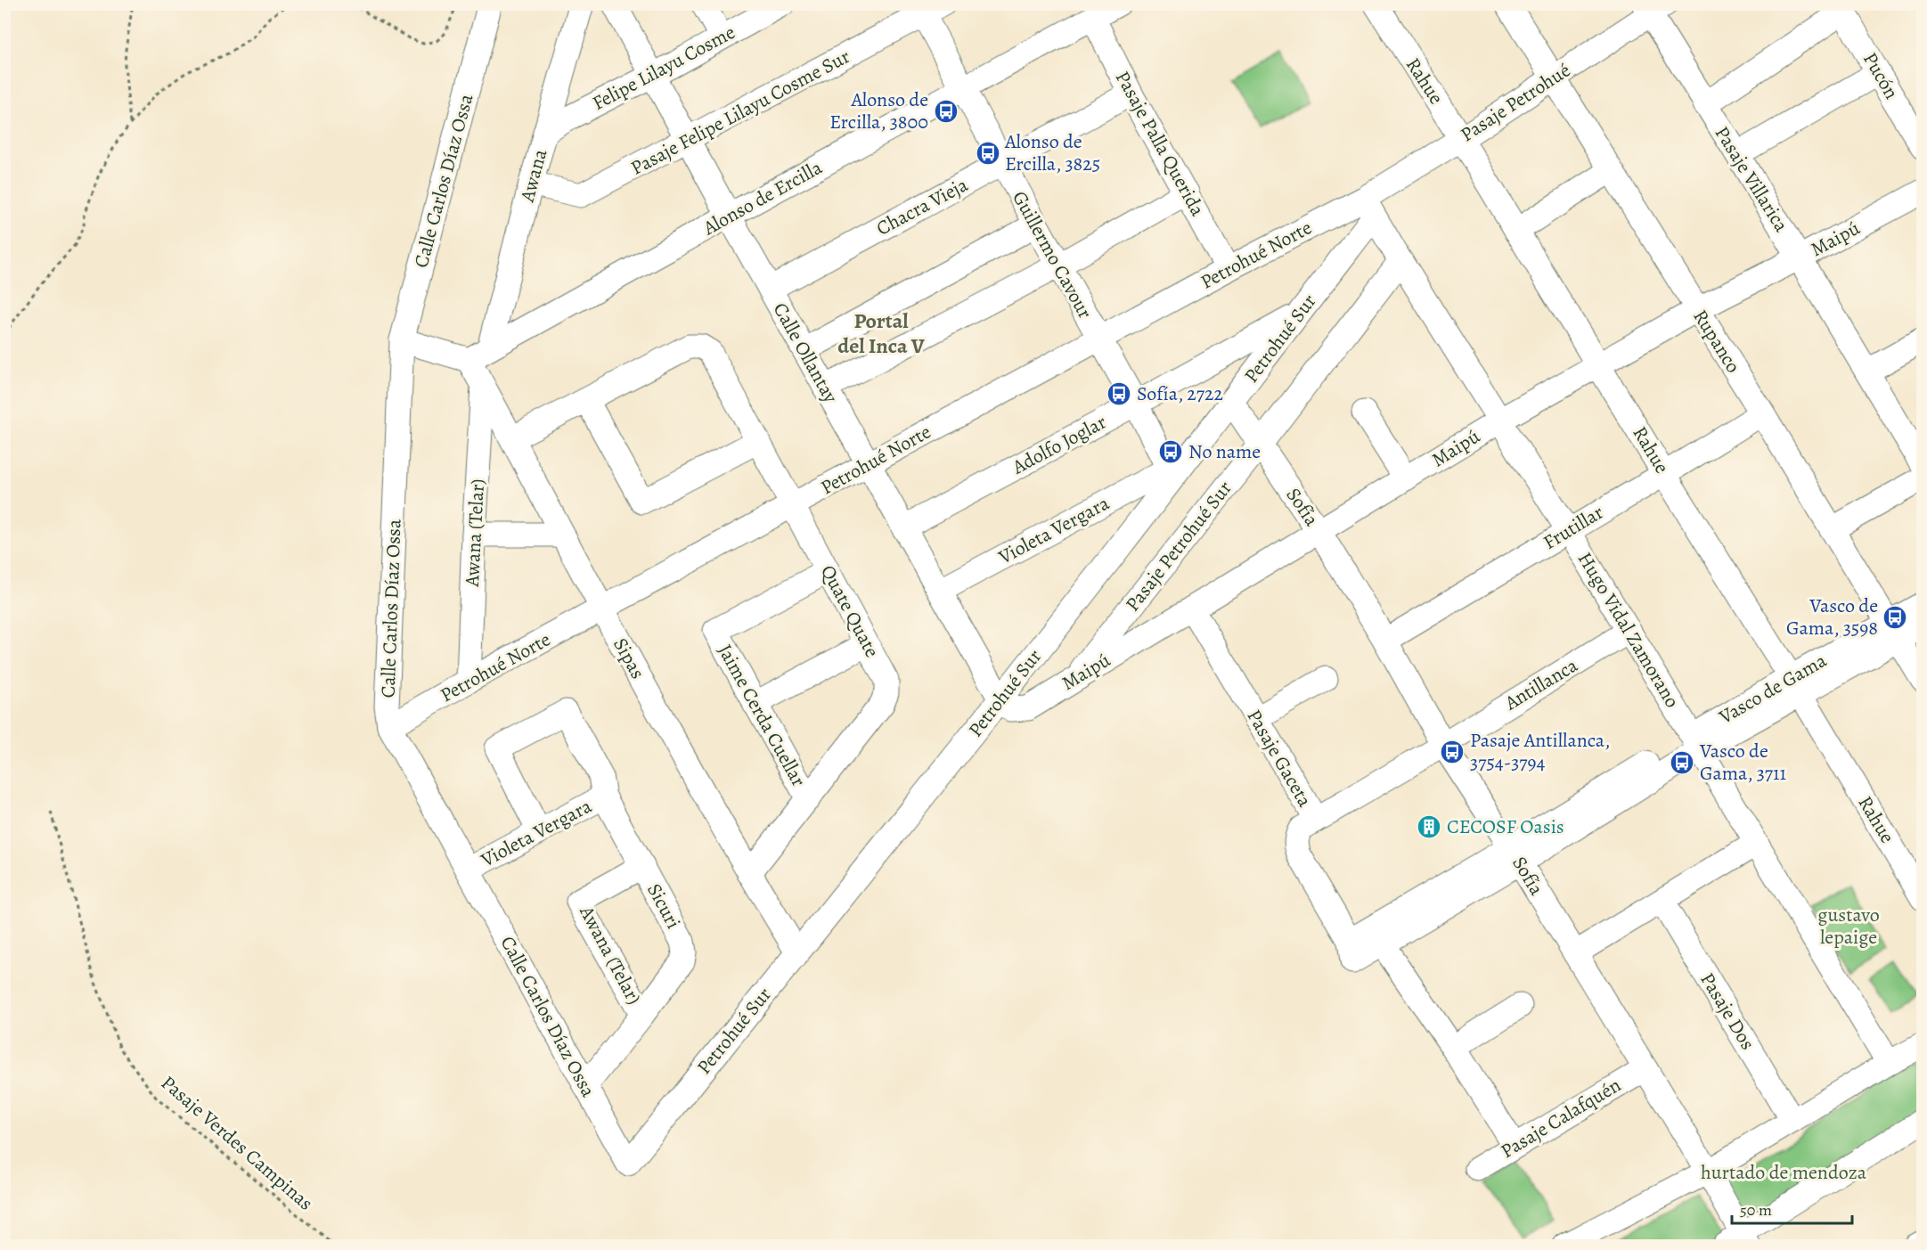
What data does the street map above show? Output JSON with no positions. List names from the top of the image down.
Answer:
{
  "streets": {
    "street": [
      "Felipe Lilayu Cosme",
      "Pucón",
      "Rahue",
      "Pasaje Petrohué",
      "Pasaje Felipe Lilayu Cosme Sur",
      "Pasaje Palla Querida",
      "Awana",
      "Pasaje Villarica",
      "Calle Carlos Díaz Ossa",
      "Alonso de Ercilla",
      "Chacra Vieja",
      "Maipú",
      "Guillermo Cavour",
      "Petrohué Norte",
      "Petrohué Sur",
      "Rupanco",
      "Calle Ollantay",
      "Adolfo Joglar",
      "Sofía",
      "Frutillar",
      "Violeta Vergara",
      "Awana (Telar)",
      "Pasaje Petrohué Sur",
      "Quate Quate",
      "Hugo Vidal Zamorano",
      "Sipas",
      "Antillanca",
      "Vasco de Gama",
      "Jaime Cerda Cuellar",
      "Pasaje Gaceta",
      "Sicuri",
      "Pasaje Dos",
      "Pasaje Calafquén"
    ],
    "path": ["Pasaje Verdes Campinas"]
  },
  "crossings": [
    ["Felipe Lilayu Cosme", "Awana"],
    ["Felipe Lilayu Cosme", "Calle Ollantay"],
    ["Rahue", "Pasaje Petrohué"],
    ["Rahue", "Maipú"],
    ["Rahue", "Frutillar"],
    ["Rahue", "Vasco de Gama"],
    ["Pasaje Petrohué", "Pasaje Villarica"],
    ["Pasaje Petrohué", "Petrohué Norte"],
    ["Pasaje Petrohué", "Petrohué Sur"],
    ["Pasaje Petrohué", "Rupanco"],
    ["Pasaje Petrohué", "Hugo Vidal Zamorano"],
    ["Pasaje Felipe Lilayu Cosme Sur", "Awana"],
    ["Pasaje Felipe Lilayu Cosme Sur", "Guillermo Cavour"],
    ["Pasaje Felipe Lilayu Cosme Sur", "Calle Ollantay"],
    ["Pasaje Palla Querida", "Alonso de Ercilla"],
    ["Pasaje Palla Querida", "Chacra Vieja"],
    ["Pasaje Palla Querida", "Petrohué Norte"],
    ["Awana", "Alonso de Ercilla"],
    ["Pasaje Villarica", "Maipú"],
    ["Calle Carlos Díaz Ossa", "Petrohué Norte"],
    ["Calle Carlos Díaz Ossa", "Petrohué Sur"],
    ["Calle Carlos Díaz Ossa", "Violeta Vergara"],
    ["Calle Carlos Díaz Ossa", "Sicuri"],
    ["Alonso de Ercilla", "Guillermo Cavour"],
    ["Alonso de Ercilla", "Calle Ollantay"],
    ["Alonso de Ercilla", "Sipas"],
    ["Chacra Vieja", "Guillermo Cavour"],
    ["Chacra Vieja", "Calle Ollantay"],
    ["Maipú", "Petrohué Sur"],
    ["Maipú", "Rupanco"],
    ["Maipú", "Calle Ollantay"],
    ["Maipú", "Sofía"],
    ["Maipú", "Pasaje Petrohué Sur"],
    ["Maipú", "Hugo Vidal Zamorano"],
    ["Maipú", "Pasaje Gaceta"],
    ["Guillermo Cavour", "Petrohué Norte"],
    ["Guillermo Cavour", "Petrohué Sur"],
    ["Guillermo Cavour", "Adolfo Joglar"],
    ["Guillermo Cavour", "Violeta Vergara"],
    ["Petrohué Norte", "Petrohué Sur"],
    ["Petrohué Norte", "Calle Ollantay"],
    ["Petrohué Norte", "Awana (Telar)"],
    ["Petrohué Norte", "Quate Quate"],
    ["Petrohué Norte", "Hugo Vidal Zamorano"],
    ["Petrohué Norte", "Sipas"],
    ["Petrohué Sur", "Calle Ollantay"],
    ["Petrohué Sur", "Adolfo Joglar"],
    ["Petrohué Sur", "Sofía"],
    ["Petrohué Sur", "Violeta Vergara"],
    ["Petrohué Sur", "Hugo Vidal Zamorano"],
    ["Petrohué Sur", "Sipas"],
    ["Rupanco", "Frutillar"],
    ["Rupanco", "Vasco de Gama"],
    ["Calle Ollantay", "Adolfo Joglar"],
    ["Calle Ollantay", "Violeta Vergara"],
    ["Sofía", "Frutillar"],
    ["Sofía", "Pasaje Petrohué Sur"],
    ["Sofía", "Antillanca"],
    ["Sofía", "Vasco de Gama"],
    ["Sofía", "Pasaje Calafquén"],
    ["Frutillar", "Hugo Vidal Zamorano"],
    ["Violeta Vergara", "Sicuri"],
    ["Awana (Telar)", "Sipas"],
    ["Awana (Telar)", "Sicuri"],
    ["Pasaje Petrohué Sur", "Hugo Vidal Zamorano"],
    ["Quate Quate", "Sipas"],
    ["Quate Quate", "Jaime Cerda Cuellar"],
    ["Hugo Vidal Zamorano", "Antillanca"],
    ["Hugo Vidal Zamorano", "Vasco de Gama"],
    ["Antillanca", "Pasaje Gaceta"],
    ["Vasco de Gama", "Pasaje Gaceta"]
  ],
  "districts": ["Portal del Inca V"],
  "parks": ["gustavo lepaige", "hurtado de mendoza"],
  "places": {
    "bus stop": [
      "Alonso de Ercilla, 3800",
      "Alonso de Ercilla, 3825",
      "Sofía, 2722",
      "No name",
      "Vasco de Gama, 3598",
      "Pasaje Antillanca, 3754-3794",
      "Vasco de Gama, 3711"
    ],
    "building": ["CECOSF Oasis"]
  },
  "scale_bar": "50 m"
}
